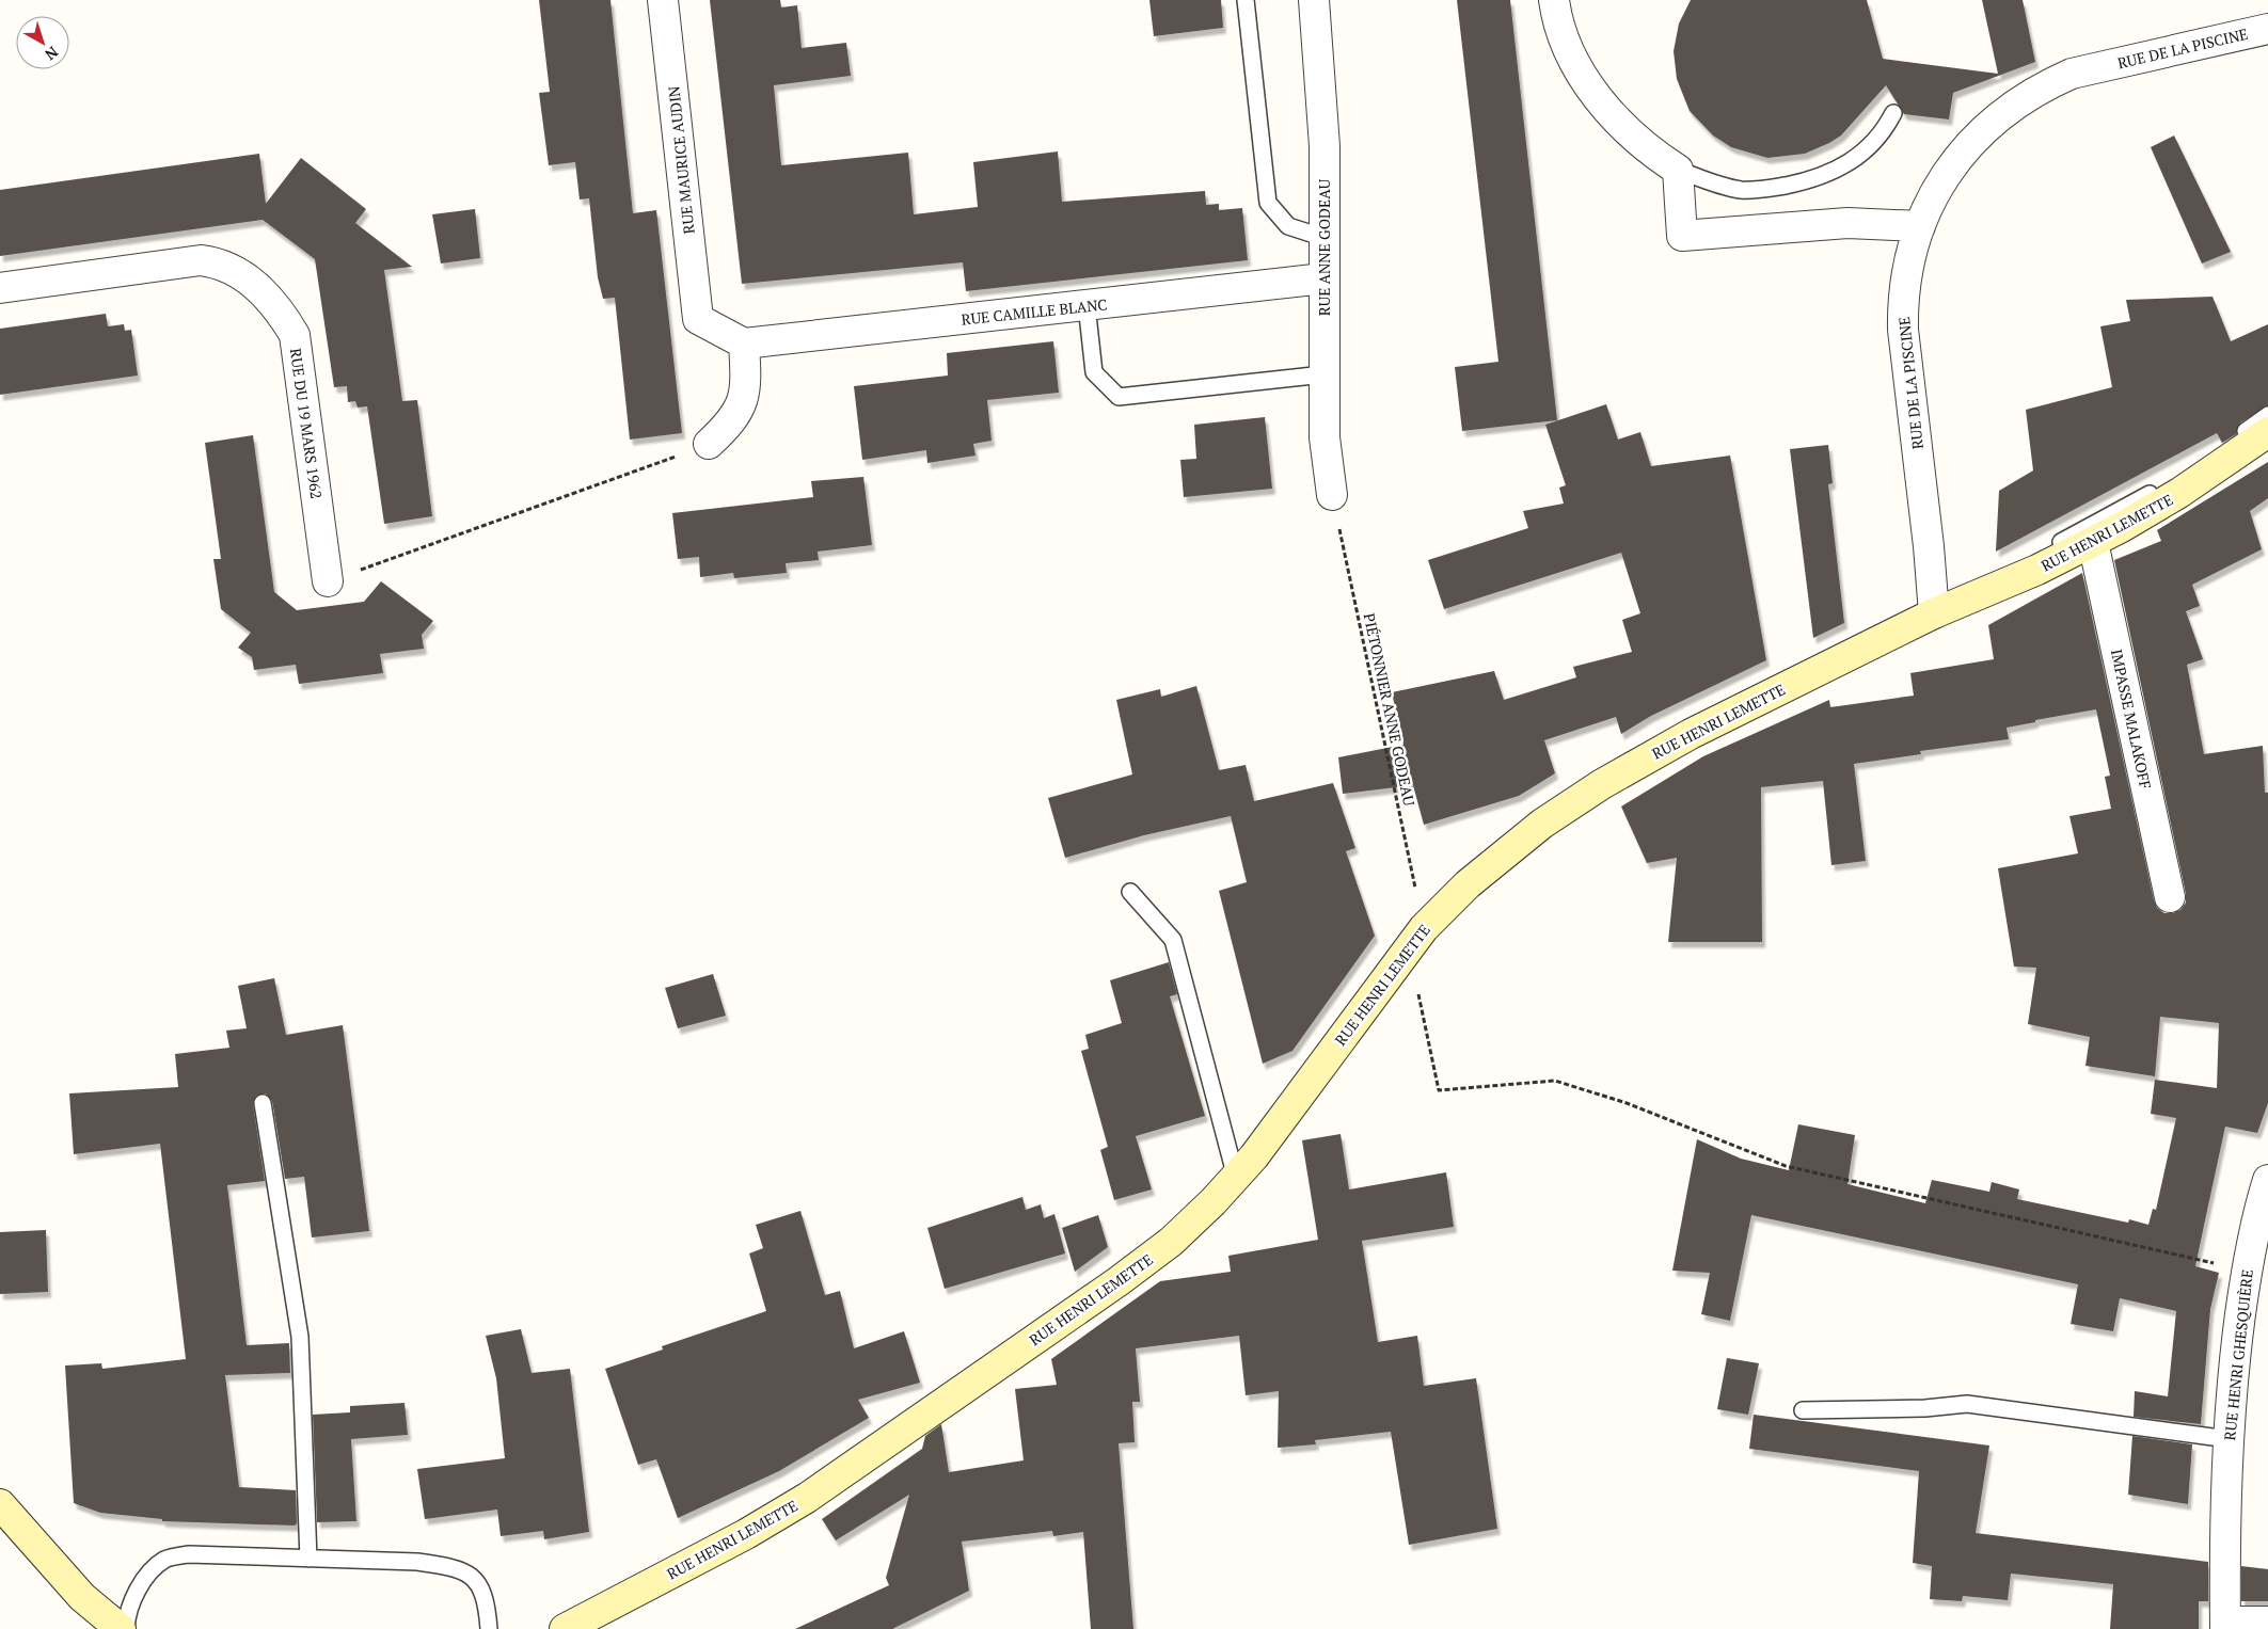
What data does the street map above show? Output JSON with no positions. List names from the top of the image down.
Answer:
{
  "streets": {
    "street": [
      "RUE DE LA PISCINE",
      "RUE MAURICE AUDIN",
      "RUE ANNE GODEAU",
      "RUE CAMILLE BLANC",
      "RUE DU 19 MARS 1962",
      "RUE HENRI LEMETTE",
      "IMPASSE MALAKOFF",
      "RUE HENRI GHESQUIÈRE"
    ],
    "path": ["PIÉTONNIER ANNE GODEAU"]
  },
  "crossings": [
    ["RUE DE LA PISCINE", "RUE HENRI LEMETTE"],
    ["RUE MAURICE AUDIN", "RUE CAMILLE BLANC"],
    ["RUE ANNE GODEAU", "RUE CAMILLE BLANC"],
    ["RUE ANNE GODEAU", "PIÉTONNIER ANNE GODEAU"],
    ["RUE HENRI LEMETTE", "PIÉTONNIER ANNE GODEAU"],
    ["RUE HENRI LEMETTE", "IMPASSE MALAKOFF"]
  ],
  "north": "bottom right"
}
